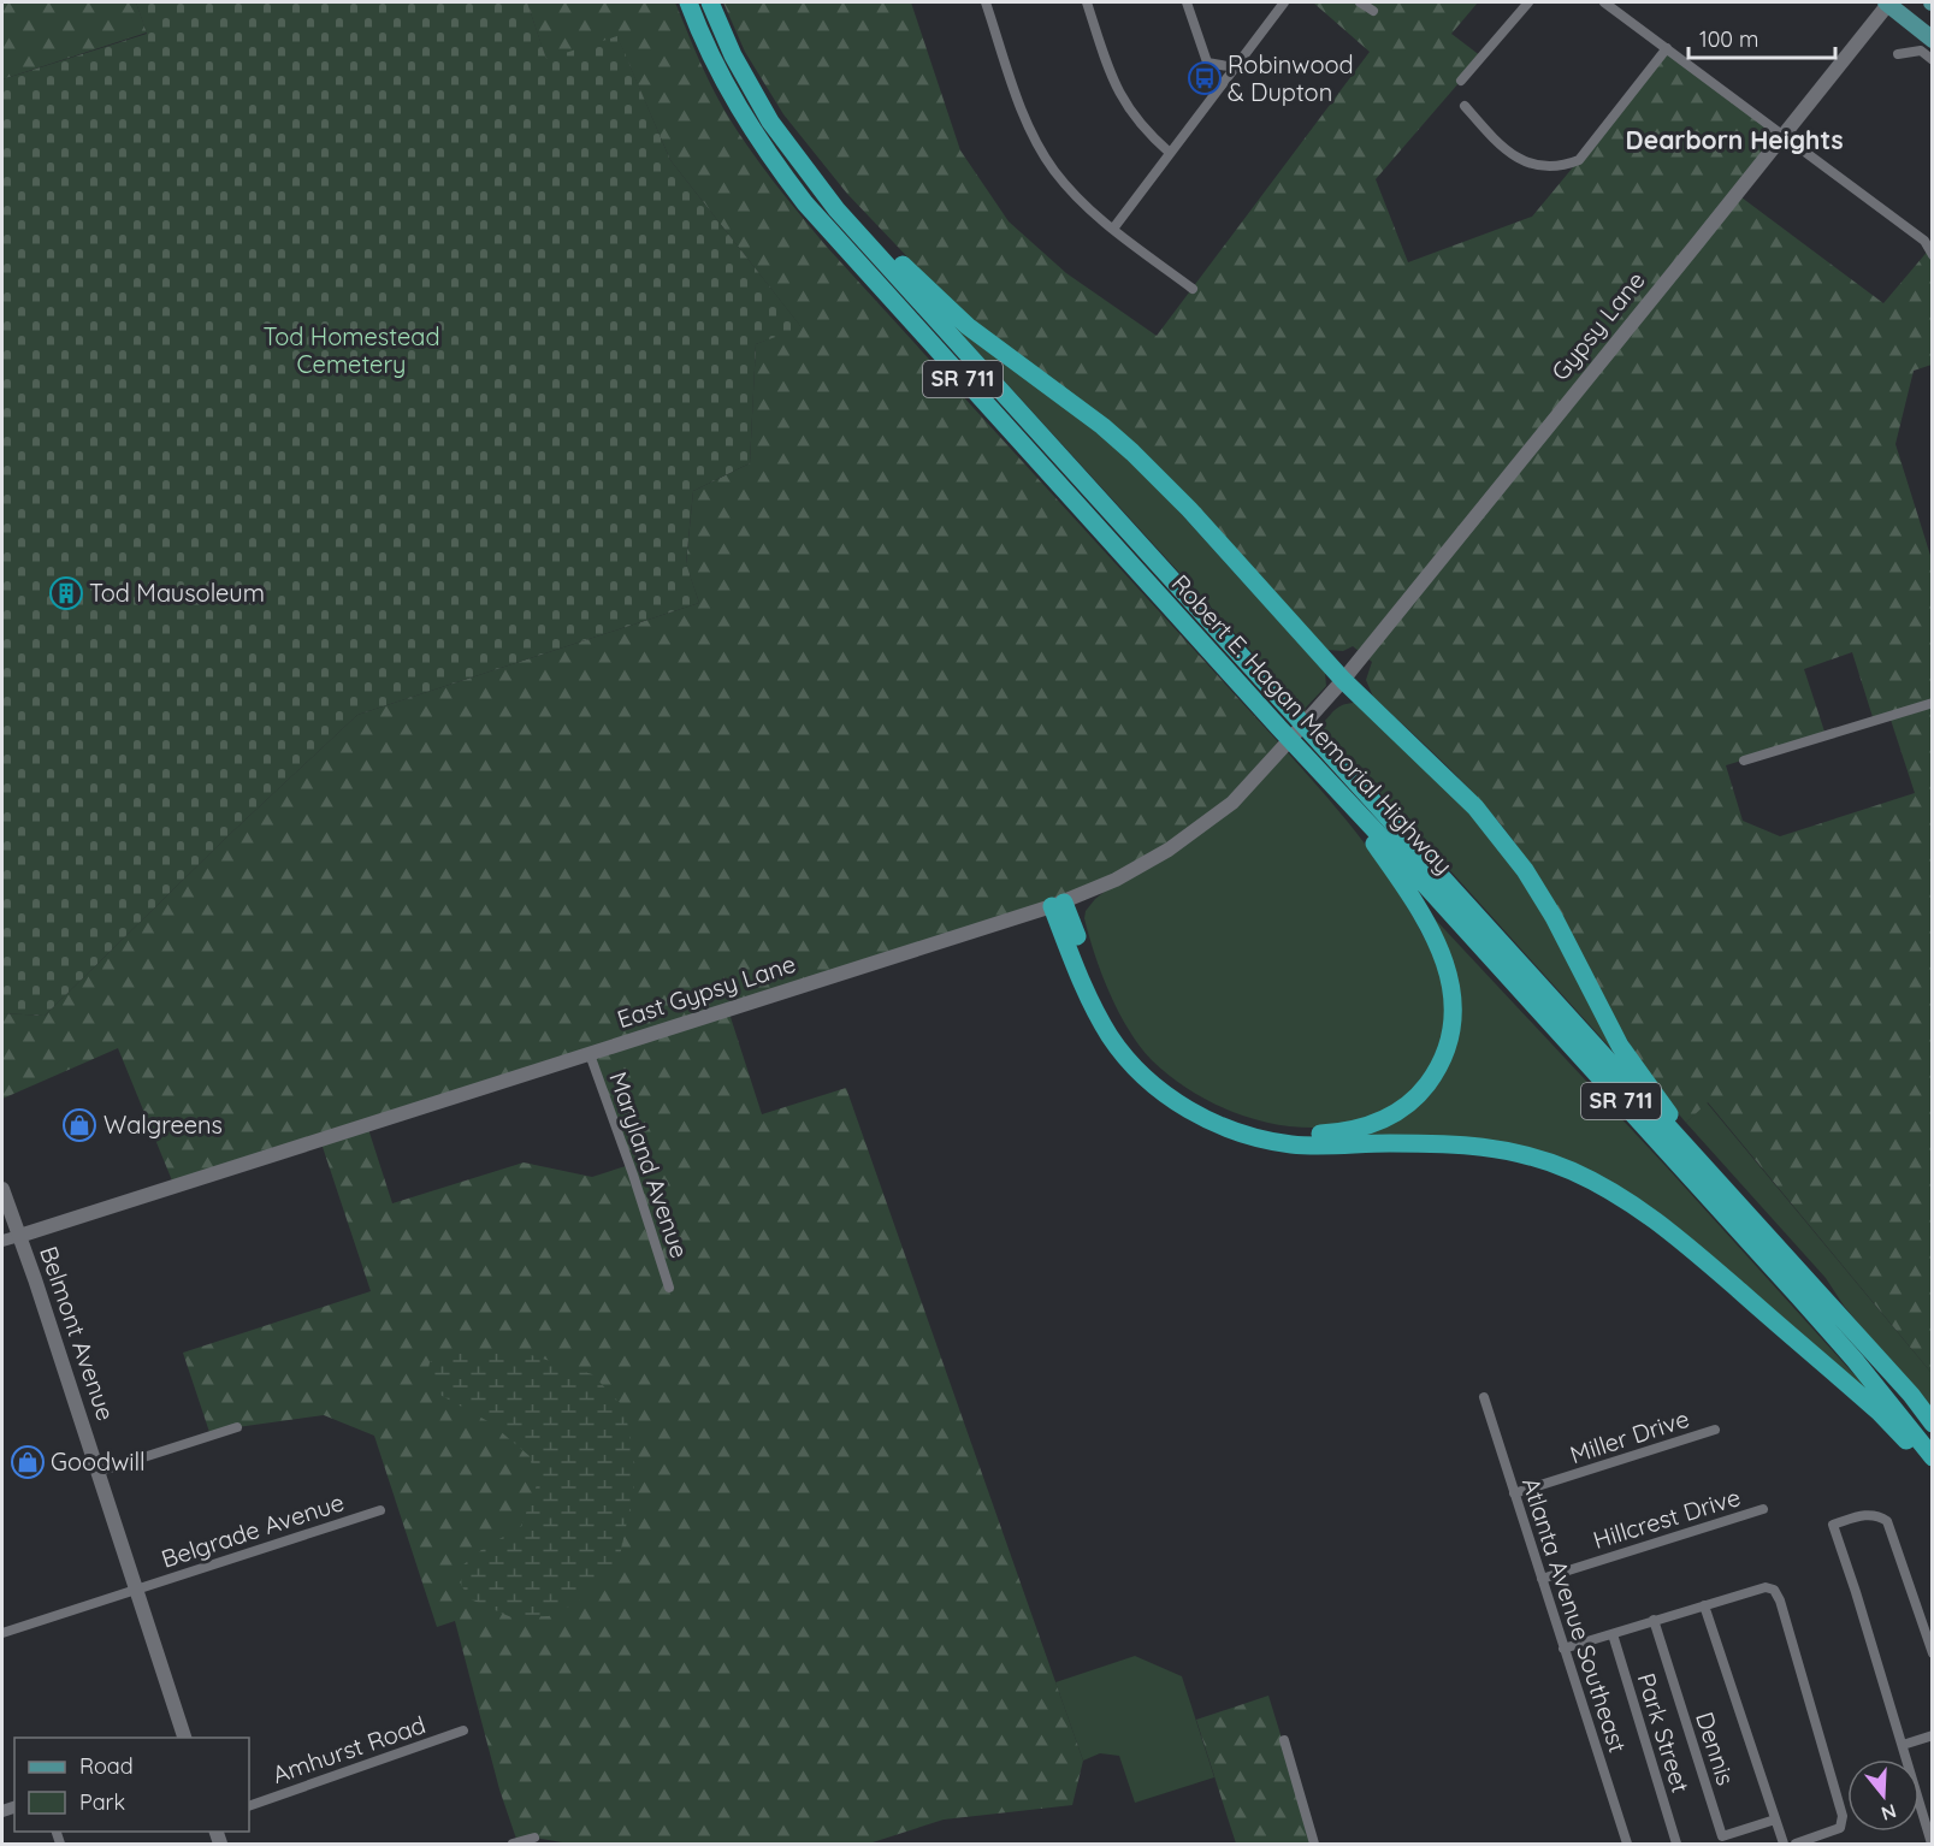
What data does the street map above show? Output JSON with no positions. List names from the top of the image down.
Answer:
{
  "streets": {
    "highway": ["SR 711", "Robert E. Hagan Memorial Highway"],
    "main road": ["Gypsy Lane", "East Gypsy Lane", "Belmont Avenue"],
    "street": [
      "Maryland Avenue",
      "Miller Drive",
      "Hillcrest Drive",
      "Belgrade Avenue",
      "Atlanta Avenue Southeast",
      "Park Street",
      "Dennis",
      "Amhurst Road"
    ]
  },
  "crossings": [
    ["Gypsy Lane", "East Gypsy Lane"],
    ["East Gypsy Lane", "Maryland Avenue"],
    ["East Gypsy Lane", "Belmont Avenue"],
    ["Belmont Avenue", "Belgrade Avenue"],
    ["Miller Drive", "Atlanta Avenue Southeast"],
    ["Hillcrest Drive", "Atlanta Avenue Southeast"]
  ],
  "districts": ["Dearborn Heights"],
  "parks": ["Tod Homestead Cemetery"],
  "places": {
    "bus stop": ["Robinwood & Dupton"],
    "building": ["Tod Mausoleum"],
    "shop": ["Walgreens", "Goodwill"]
  },
  "legend": ["Road", "Park"],
  "scale_bar": "100 m",
  "north": "bottom"
}
